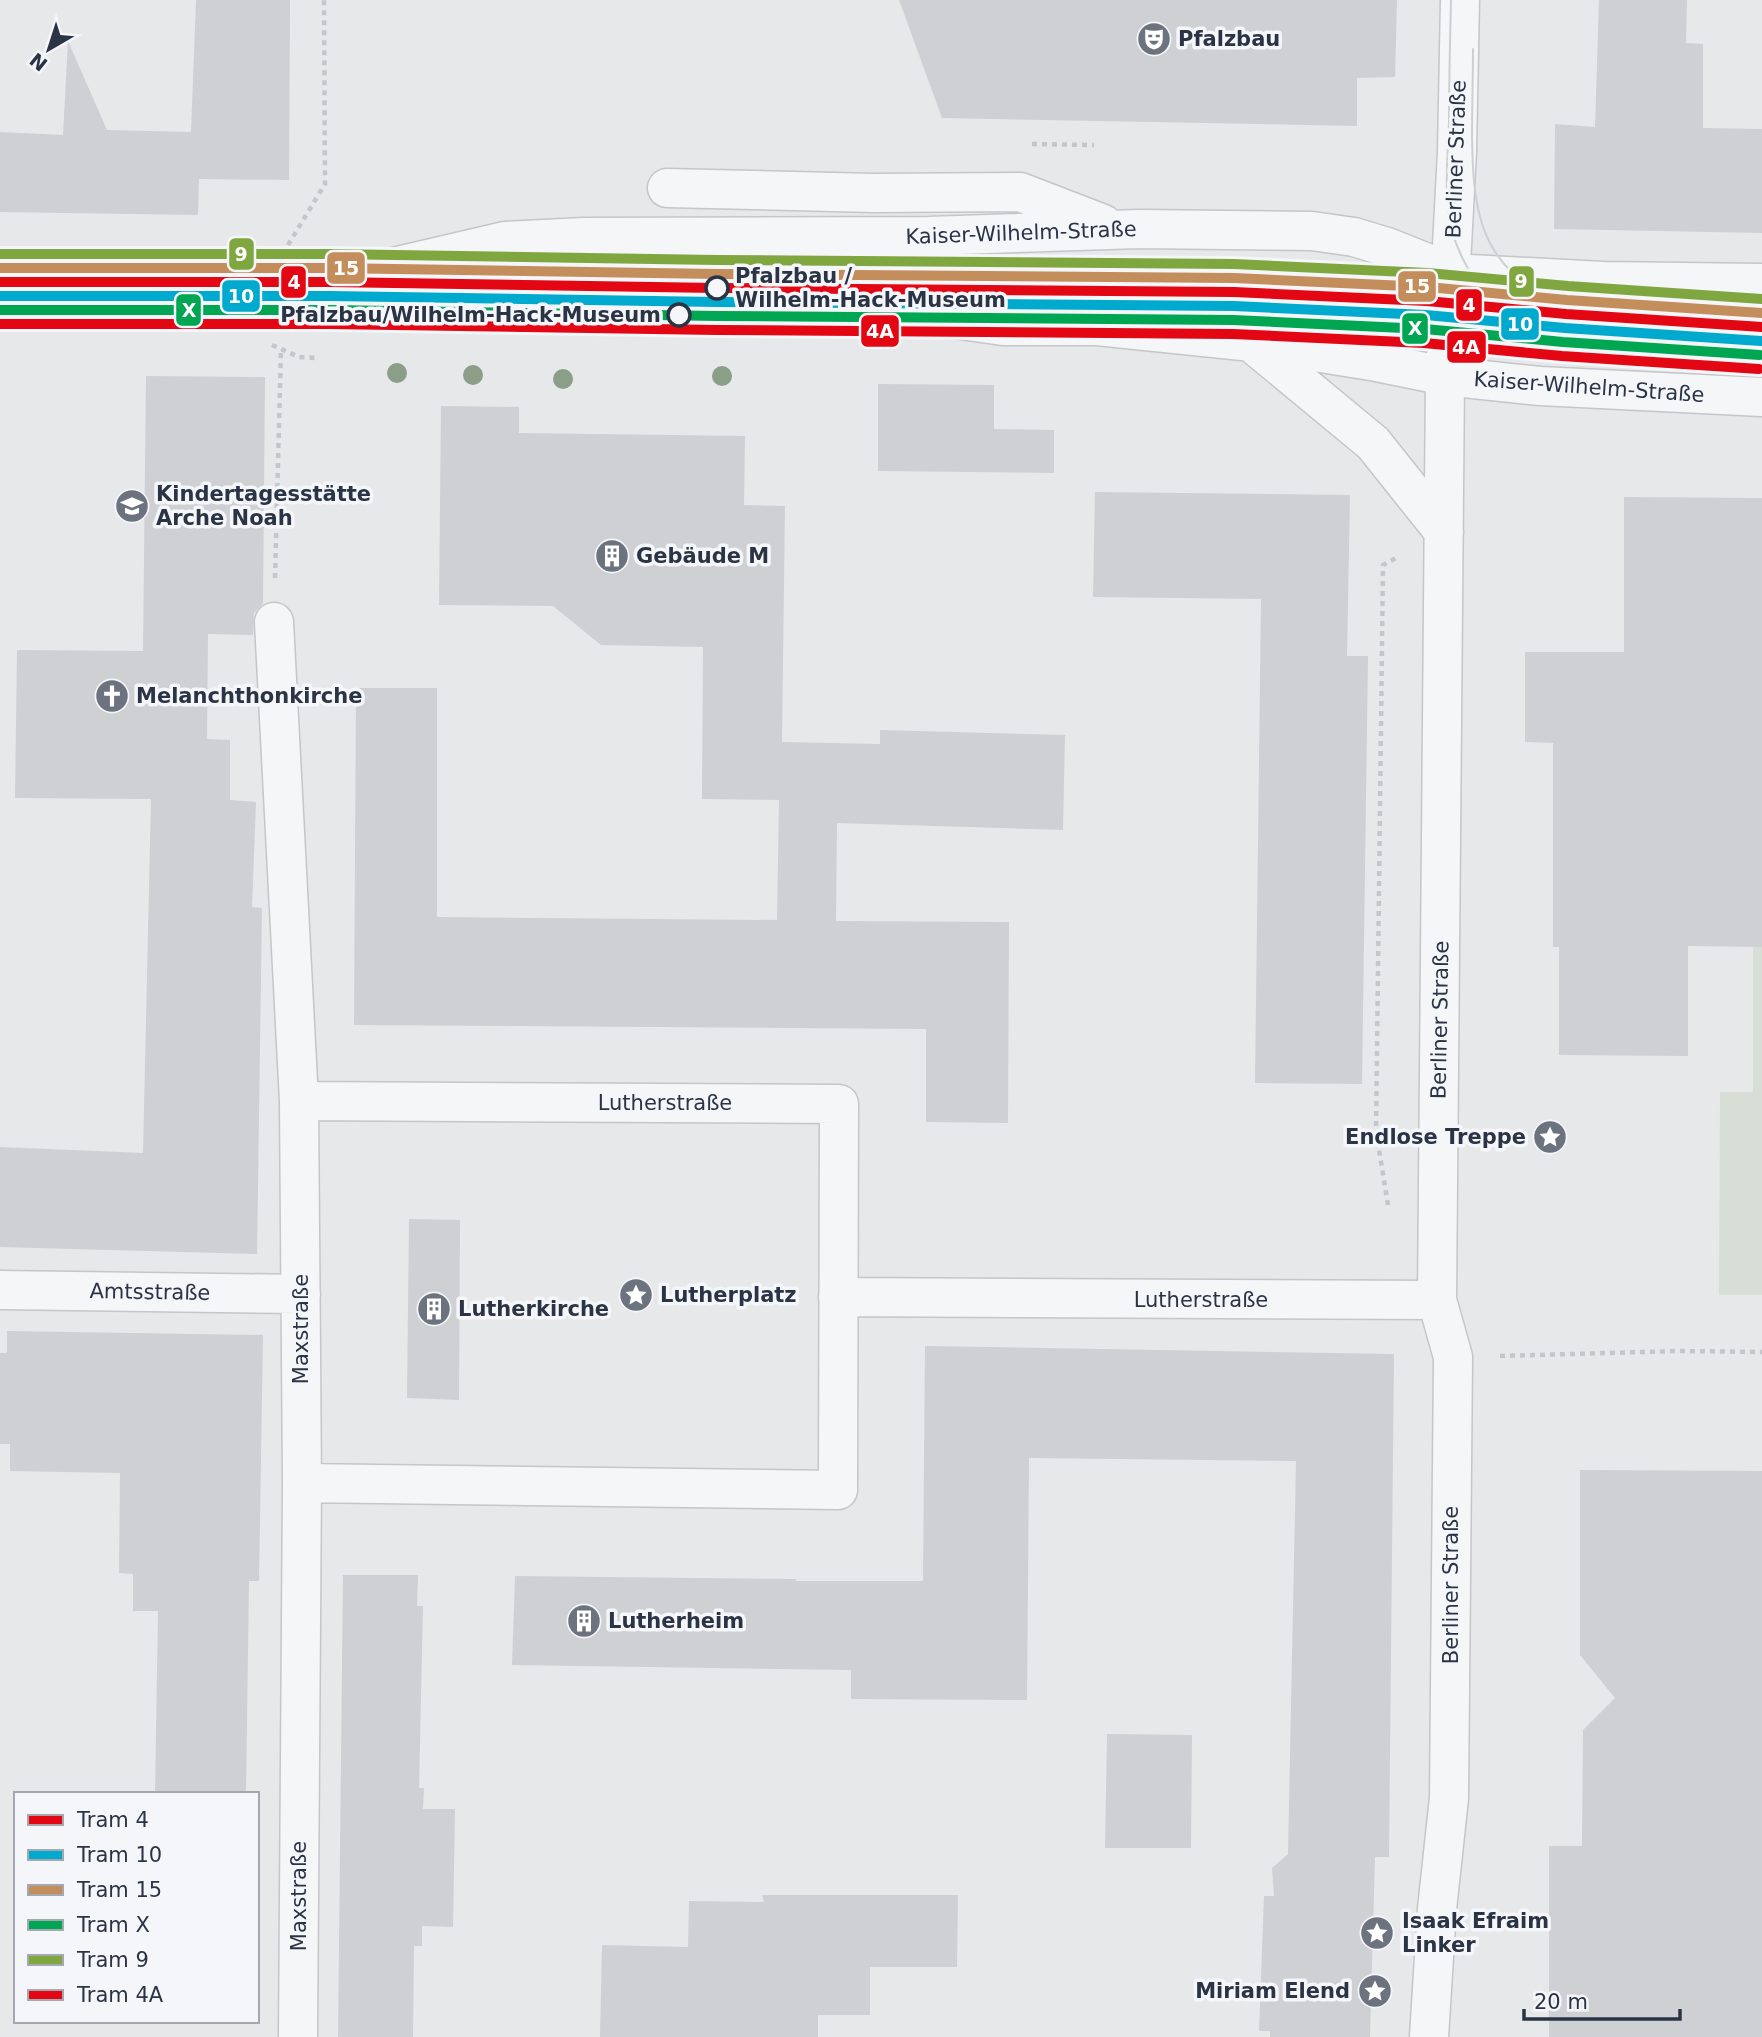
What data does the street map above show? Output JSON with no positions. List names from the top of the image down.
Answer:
{
  "streets": {
    "street": [
      "Berliner Straße",
      "Kaiser-Wilhelm-Straße",
      "Lutherstraße",
      "Amtsstraße",
      "Maxstraße"
    ]
  },
  "crossings": [
    ["Berliner Straße", "Kaiser-Wilhelm-Straße"],
    ["Berliner Straße", "Lutherstraße"],
    ["Lutherstraße", "Maxstraße"],
    ["Amtsstraße", "Maxstraße"]
  ],
  "places": {
    "theatre": ["Pfalzbau"],
    "other": ["Pfalzbau / Wilhelm-Hack-Museum", "Pfalzbau/Wilhelm-Hack-Museum"],
    "school or university": ["Kindertagesstätte Arche Noah"],
    "building": ["Gebäude M", "Lutherkirche", "Lutherheim"],
    "church": ["Melanchthonkirche"],
    "place": [
      "Endlose Treppe",
      "Lutherplatz",
      "Isaak Efraim Linker",
      "Miriam Elend"
    ]
  },
  "lines": [
    "tram line 9",
    "tram line 15",
    "tram line 4",
    "tram line 10",
    "tram line X",
    "tram line 4A"
  ],
  "legend": [
    "Tram 4",
    "Tram 10",
    "Tram 15",
    "Tram X",
    "Tram 9",
    "Tram 4A"
  ],
  "scale_bar": "20 m",
  "north": "bottom left"
}
